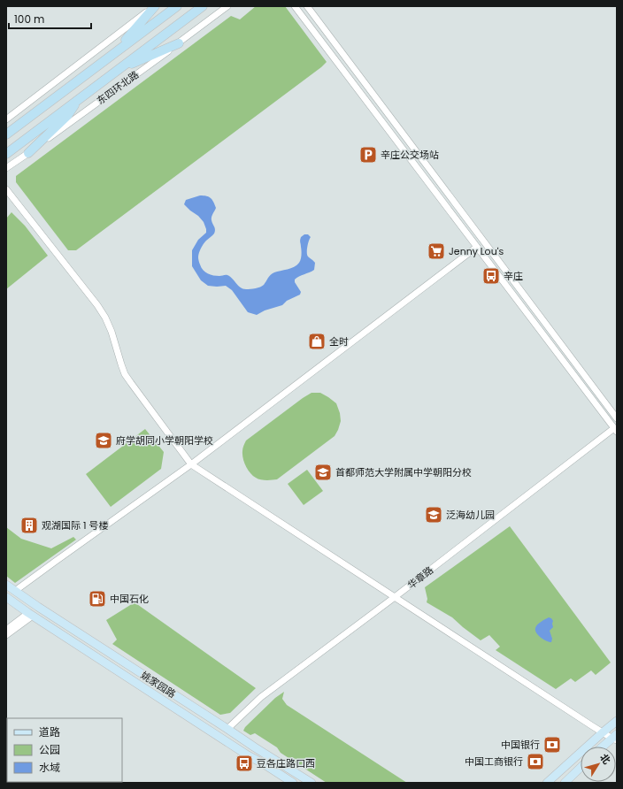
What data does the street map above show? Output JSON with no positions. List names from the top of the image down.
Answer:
{
  "streets": {
    "highway": ["东四环北路"],
    "main road": ["姚家园路"],
    "street": ["华章路"]
  },
  "crossings": [
    ["华章路", "姚家园路"]
  ],
  "places": {
    "parking": ["辛庄公交场站"],
    "supermarket": ["Jenny Lou's"],
    "bus stop": ["辛庄", "豆各庄路口西"],
    "shop": ["全时"],
    "school or university": ["府学胡同小学朝阳学校", "首都师范大学附属中学朝阳分校", "泛海幼儿园"],
    "building": ["观湖国际 1 号楼"],
    "fuel station": ["中国石化"],
    "bank": ["中国银行", "中国工商银行"]
  },
  "legend": ["道路", "公园", "水域"],
  "scale_bar": "100 m",
  "north": "top right"
}
